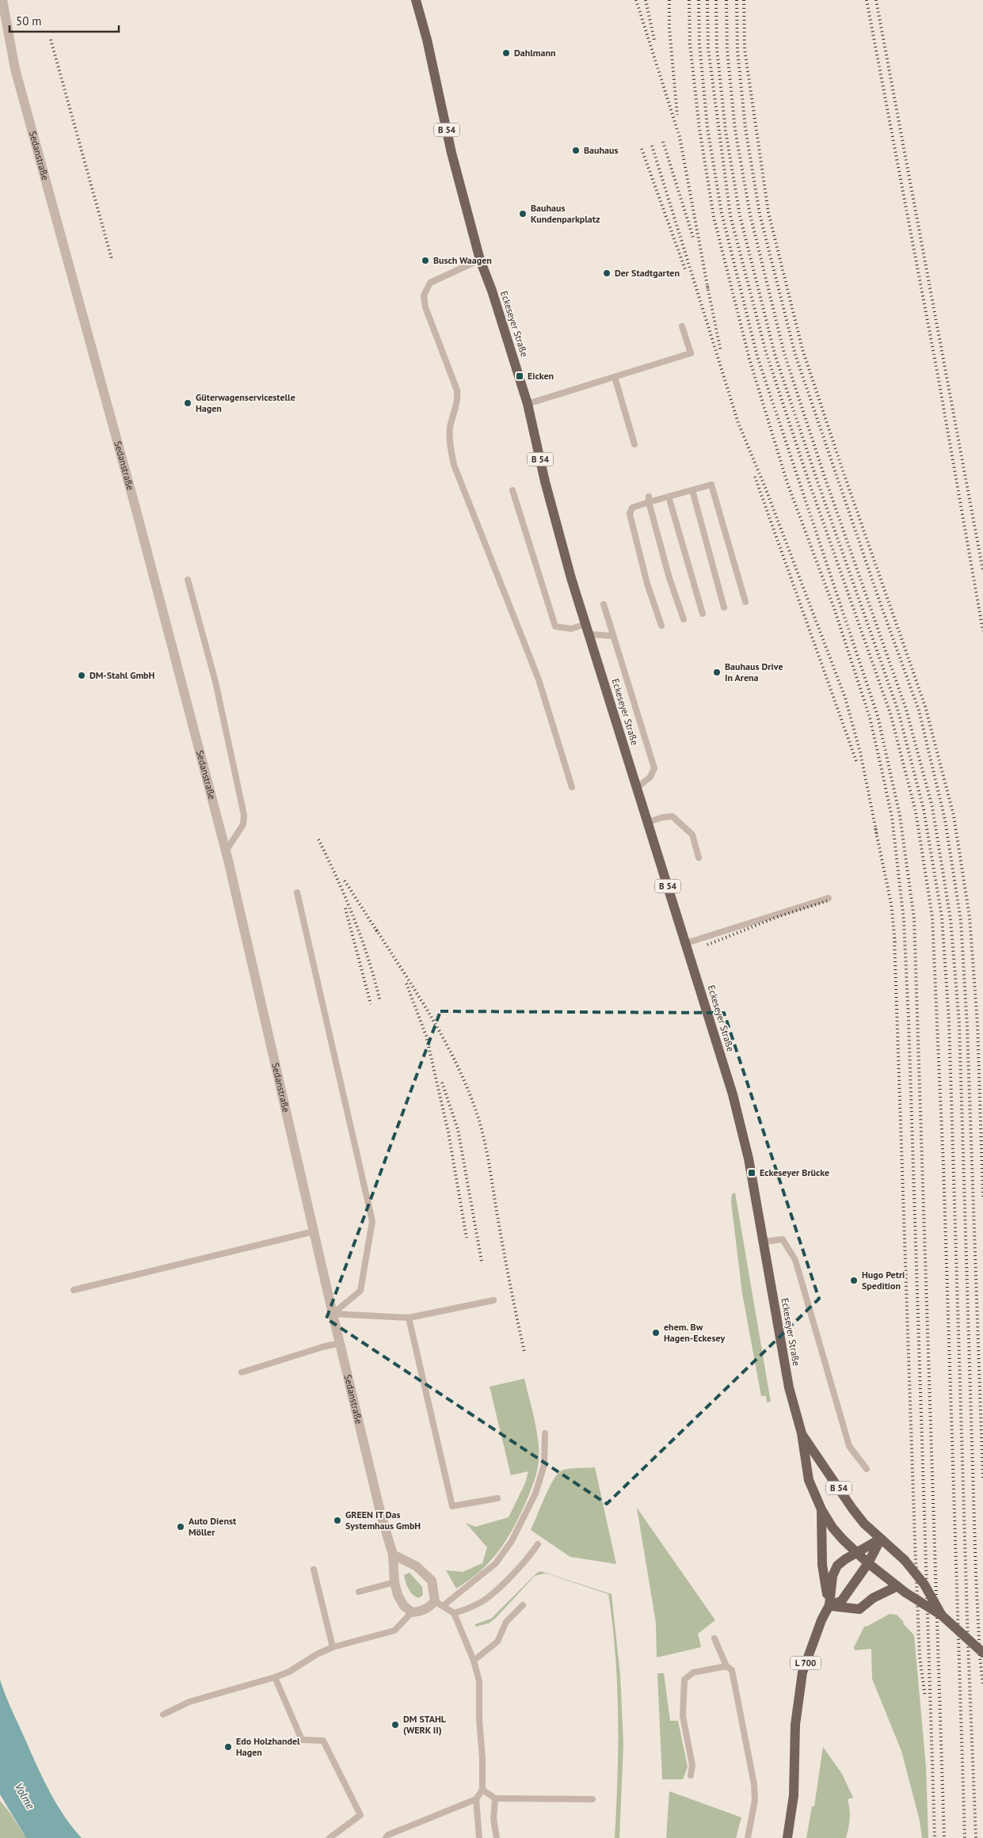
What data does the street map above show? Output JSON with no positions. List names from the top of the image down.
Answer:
{
  "streets": {
    "main road": ["B 54", "Eckeseyer Straße", "L 700"],
    "street": ["Sedanstraße"]
  },
  "crossings": [
    ["Eckeseyer Straße", "L 700"]
  ],
  "water": ["Volme"],
  "places": {
    "other": [
      "Dahlmann",
      "Bauhaus",
      "Bauhaus Kundenparkplatz",
      "Busch Waagen",
      "Der Stadtgarten",
      "Güterwagenservicestelle Hagen",
      "Bauhaus Drive In Arena",
      "DM-Stahl GmbH",
      "Hugo Petri Spedition",
      "ehem. Bw Hagen-Eckesey",
      "GREEN IT Das Systemhaus GmbH",
      "Auto Dienst Möller",
      "DM STAHL (WERK II)",
      "Edo Holzhandel Hagen"
    ],
    "transit": ["Eicken", "Eckeseyer Brücke"]
  },
  "scale_bar": "50 m"
}
